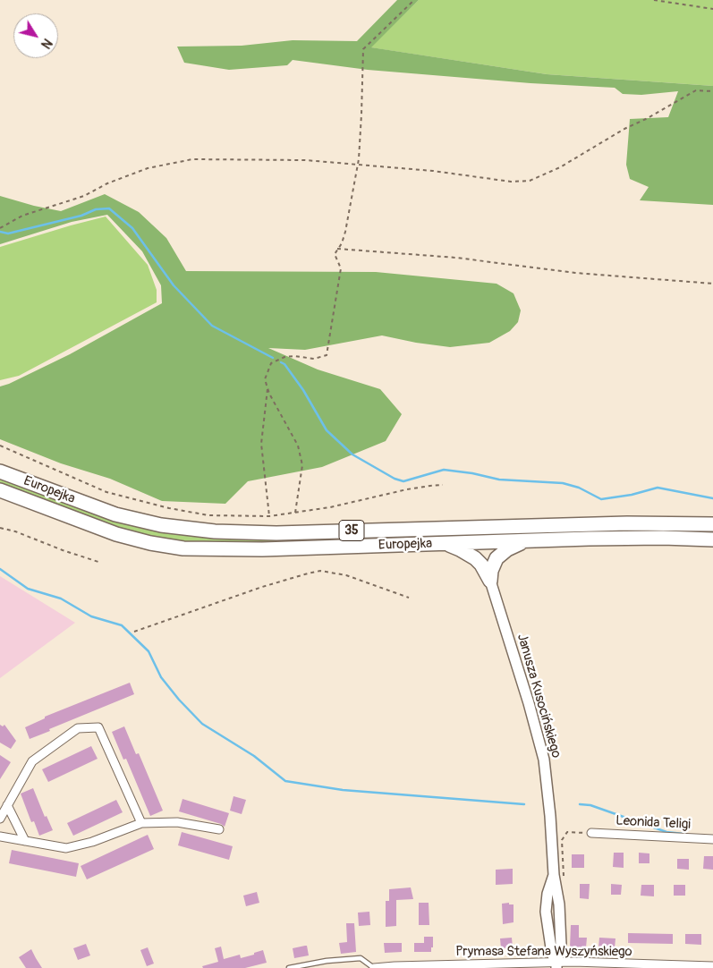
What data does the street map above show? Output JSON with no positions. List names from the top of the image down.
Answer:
{
  "streets": {
    "main road": ["Europejka", "35"],
    "street": ["Janusza Kusocińskiego", "Leonida Teligi", "Prymasa Stefana Wyszyńskiego"]
  },
  "crossings": [
    ["Janusza Kusocińskiego", "Prymasa Stefana Wyszyńskiego"]
  ],
  "north": "bottom right"
}
